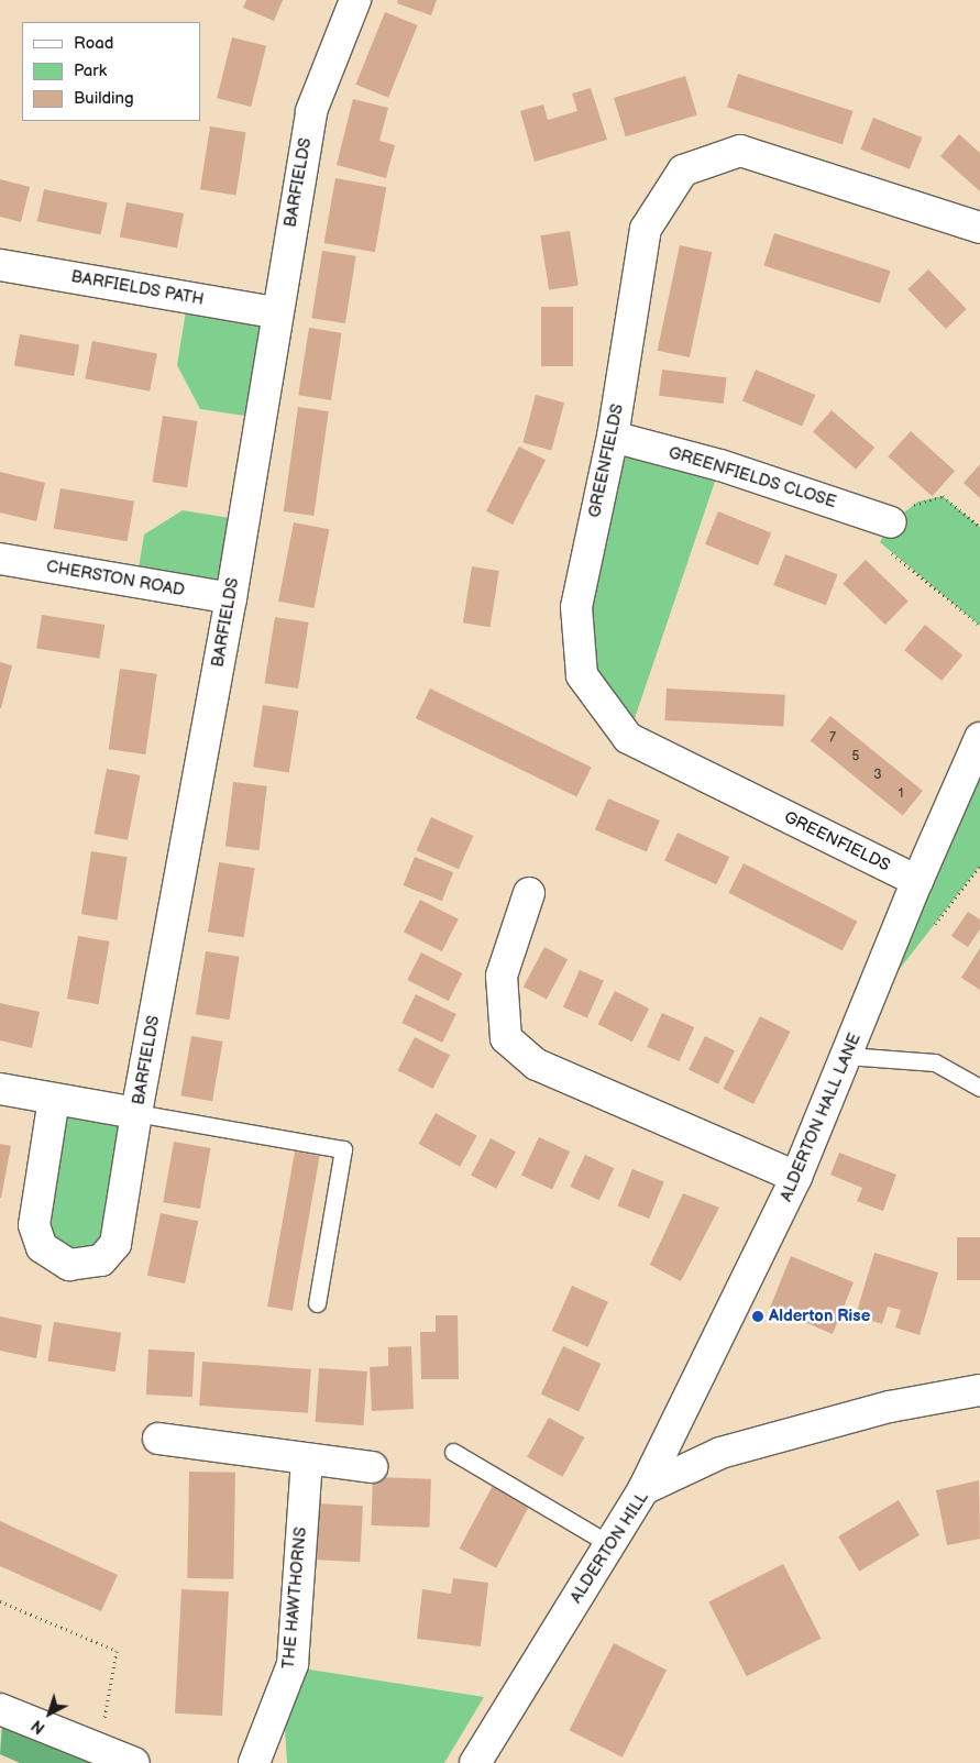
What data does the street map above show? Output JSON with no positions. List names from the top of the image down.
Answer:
{
  "streets": {
    "street": [
      "BARFIELDS",
      "BARFIELDS PATH",
      "GREENFIELDS",
      "GREENFIELDS CLOSE",
      "CHERSTON ROAD",
      "ALDERTON HALL LANE",
      "ALDERTON HILL",
      "THE HAWTHORNS"
    ]
  },
  "crossings": [
    ["BARFIELDS", "BARFIELDS PATH"],
    ["BARFIELDS", "CHERSTON ROAD"],
    ["GREENFIELDS", "GREENFIELDS CLOSE"],
    ["GREENFIELDS", "ALDERTON HALL LANE"],
    ["ALDERTON HALL LANE", "ALDERTON HILL"]
  ],
  "places": ["Alderton Rise"],
  "house_numbers": [
    "7",
    "5",
    "3",
    "1"
  ],
  "legend": ["Road", "Park", "Building"],
  "north": "bottom left"
}
